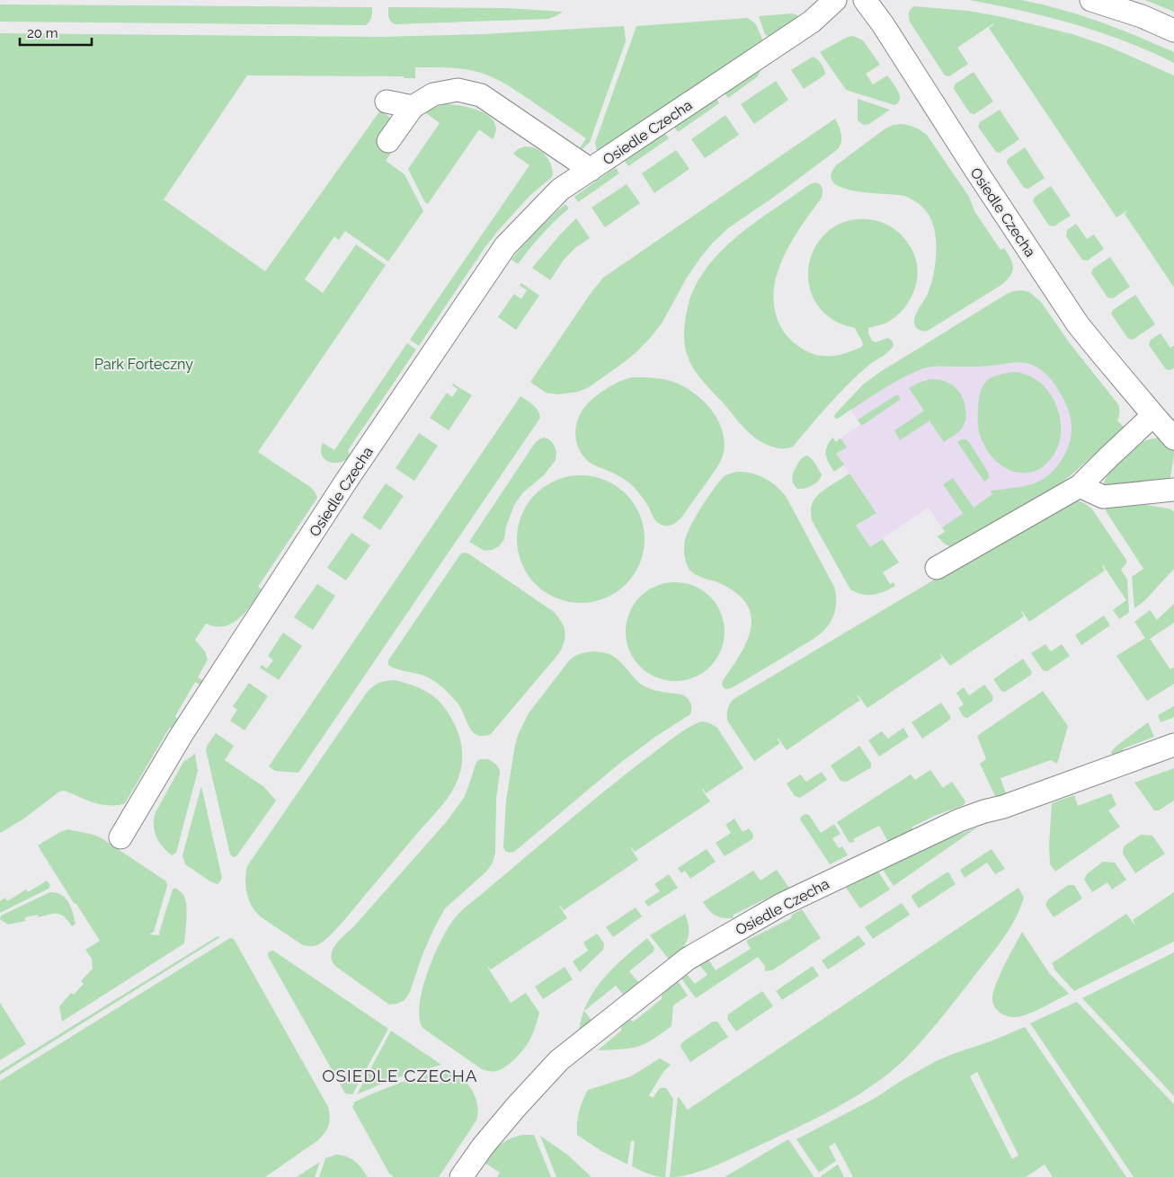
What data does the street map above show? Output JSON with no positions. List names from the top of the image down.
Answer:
{
  "streets": {
    "street": ["Osiedle Czecha"]
  },
  "districts": ["OSIEDLE CZECHA"],
  "parks": ["Park Forteczny"],
  "scale_bar": "20 m"
}
